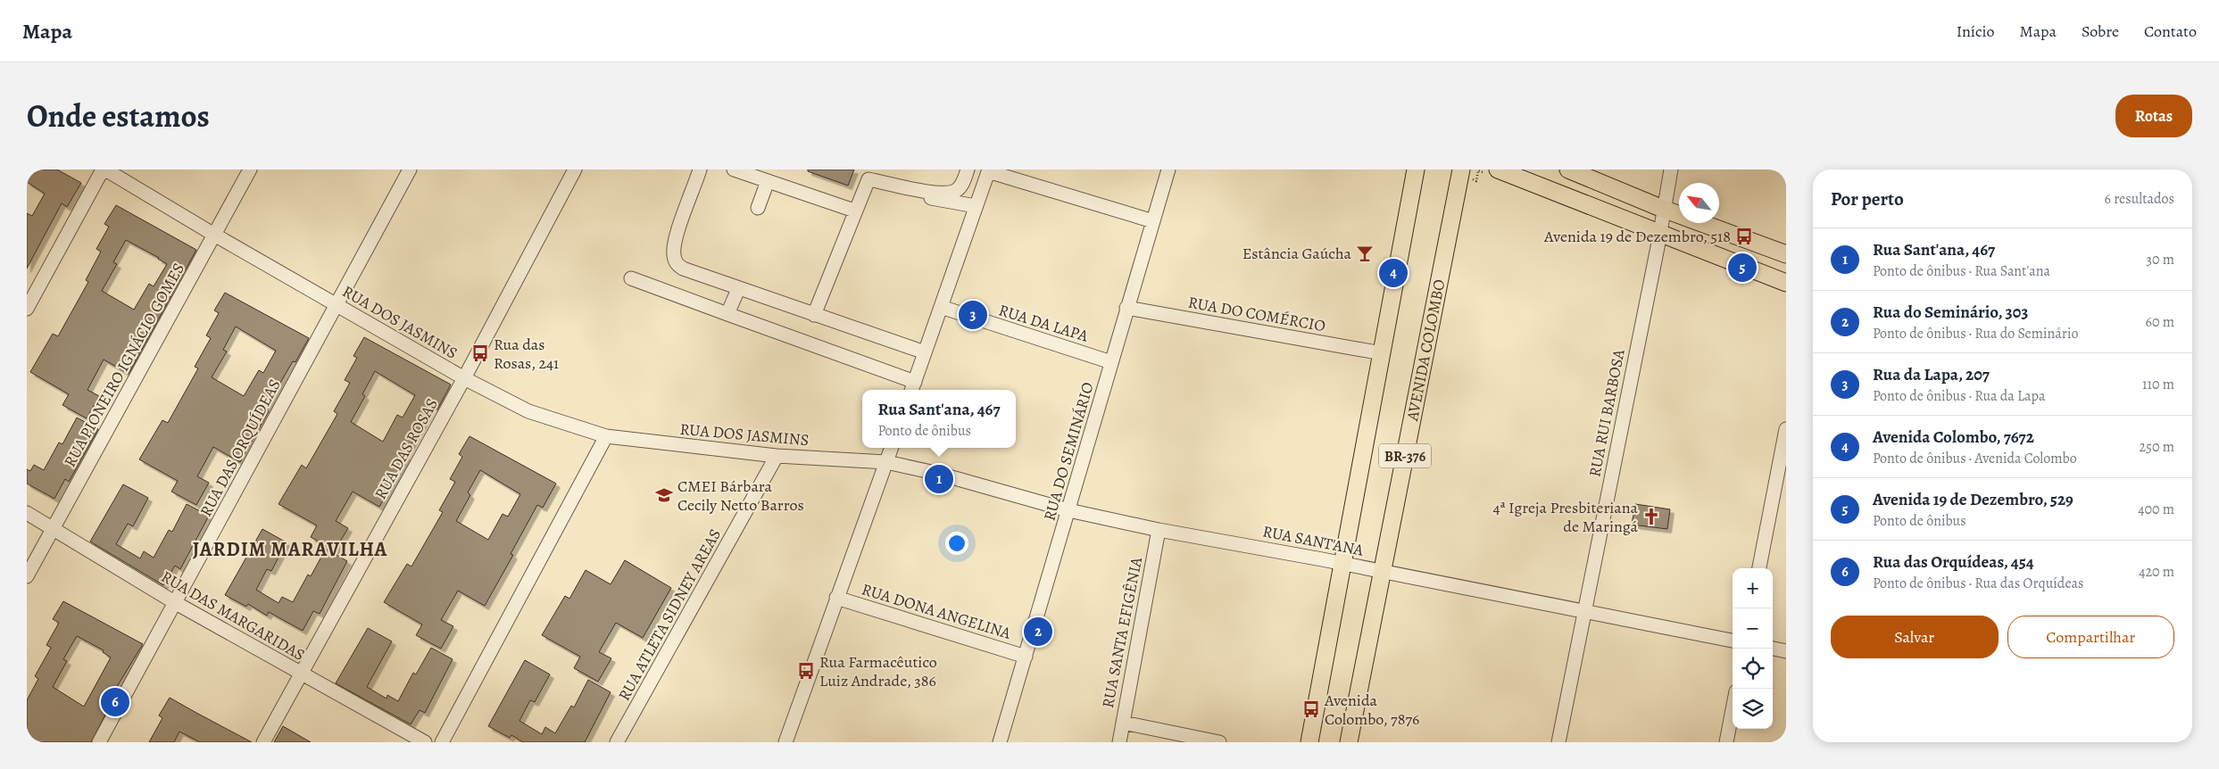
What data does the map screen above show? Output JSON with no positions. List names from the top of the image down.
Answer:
{
  "streets": {
    "main road": ["AVENIDA COLOMBO", "BR-376"],
    "street": [
      "RUA DO COMÉRCIO",
      "RUA DOS JASMINS",
      "RUA DA LAPA",
      "RUA PIONEIRO IGNÁCIO GOMES",
      "RUA RUI BARBOSA",
      "RUA DAS ORQUÍDEAS",
      "RUA DAS ROSAS",
      "RUA DO SEMINÁRIO",
      "RUA SANT'ANA",
      "RUA DONA ANGELINA",
      "RUA ATLETA SIDNEY AREAS",
      "RUA DAS MARGARIDAS",
      "RUA SANTA EFIGÊNIA"
    ]
  },
  "crossings": [
    ["RUA DO COMÉRCIO", "RUA DO SEMINÁRIO"],
    ["RUA DO COMÉRCIO", "BR-376"],
    ["RUA DOS JASMINS", "RUA PIONEIRO IGNÁCIO GOMES"],
    ["RUA DOS JASMINS", "RUA DAS ORQUÍDEAS"],
    ["RUA DOS JASMINS", "RUA DAS ROSAS"],
    ["RUA DOS JASMINS", "RUA SANT'ANA"],
    ["RUA DOS JASMINS", "RUA ATLETA SIDNEY AREAS"],
    ["RUA DA LAPA", "RUA DO SEMINÁRIO"],
    ["AVENIDA COLOMBO", "RUA SANT'ANA"],
    ["RUA PIONEIRO IGNÁCIO GOMES", "RUA DAS MARGARIDAS"],
    ["RUA RUI BARBOSA", "RUA SANT'ANA"],
    ["RUA DAS ORQUÍDEAS", "RUA DAS MARGARIDAS"],
    ["RUA DAS ROSAS", "RUA DAS MARGARIDAS"],
    ["RUA DO SEMINÁRIO", "RUA SANT'ANA"],
    ["RUA DO SEMINÁRIO", "RUA DONA ANGELINA"],
    ["BR-376", "RUA SANT'ANA"],
    ["RUA SANT'ANA", "RUA SANTA EFIGÊNIA"]
  ],
  "districts": ["JARDIM MARAVILHA"],
  "places": {
    "bus stop": [
      "Avenida 19 de Dezembro, 518",
      "Rua das Rosas, 241",
      "Rua Farmacêutico Luiz Andrade, 386",
      "Avenida Colombo, 7876"
    ],
    "bar": ["Estância Gaúcha"],
    "school or university": ["CMEI Bárbara Cecily Netto Barros"],
    "church": ["4ª Igreja Presbiteriana de Maringá"]
  },
  "north": "top left",
  "page": {
    "header": "Mapa",
    "nav": [
      "Início",
      "Mapa",
      "Sobre",
      "Contato"
    ],
    "title": "Onde estamos",
    "buttons": [
      "Rotas",
      ["Salvar", "Compartilhar"]
    ],
    "heading": ["Por perto", "6 resultados"],
    "list": [
      {
        "mark": "1",
        "name": "Rua Sant'ana, 467",
        "note": "Ponto de ônibus · Rua Sant'ana",
        "value": "30 m"
      },
      {
        "mark": "2",
        "name": "Rua do Seminário, 303",
        "note": "Ponto de ônibus · Rua do Seminário",
        "value": "60 m"
      },
      {
        "mark": "3",
        "name": "Rua da Lapa, 207",
        "note": "Ponto de ônibus · Rua da Lapa",
        "value": "110 m"
      },
      {
        "mark": "4",
        "name": "Avenida Colombo, 7672",
        "note": "Ponto de ônibus · Avenida Colombo",
        "value": "250 m"
      },
      {
        "mark": "5",
        "name": "Avenida 19 de Dezembro, 529",
        "note": "Ponto de ônibus",
        "value": "400 m"
      },
      {
        "mark": "6",
        "name": "Rua das Orquídeas, 454",
        "note": "Ponto de ônibus · Rua das Orquídeas",
        "value": "420 m"
      }
    ],
    "pins": [
      "5",
      "4",
      "3",
      "1",
      "2",
      "6"
    ],
    "popup": ["Rua Sant'ana, 467", "Ponto de ônibus"],
    "map_buttons": ["+", "−"]
  }
}
